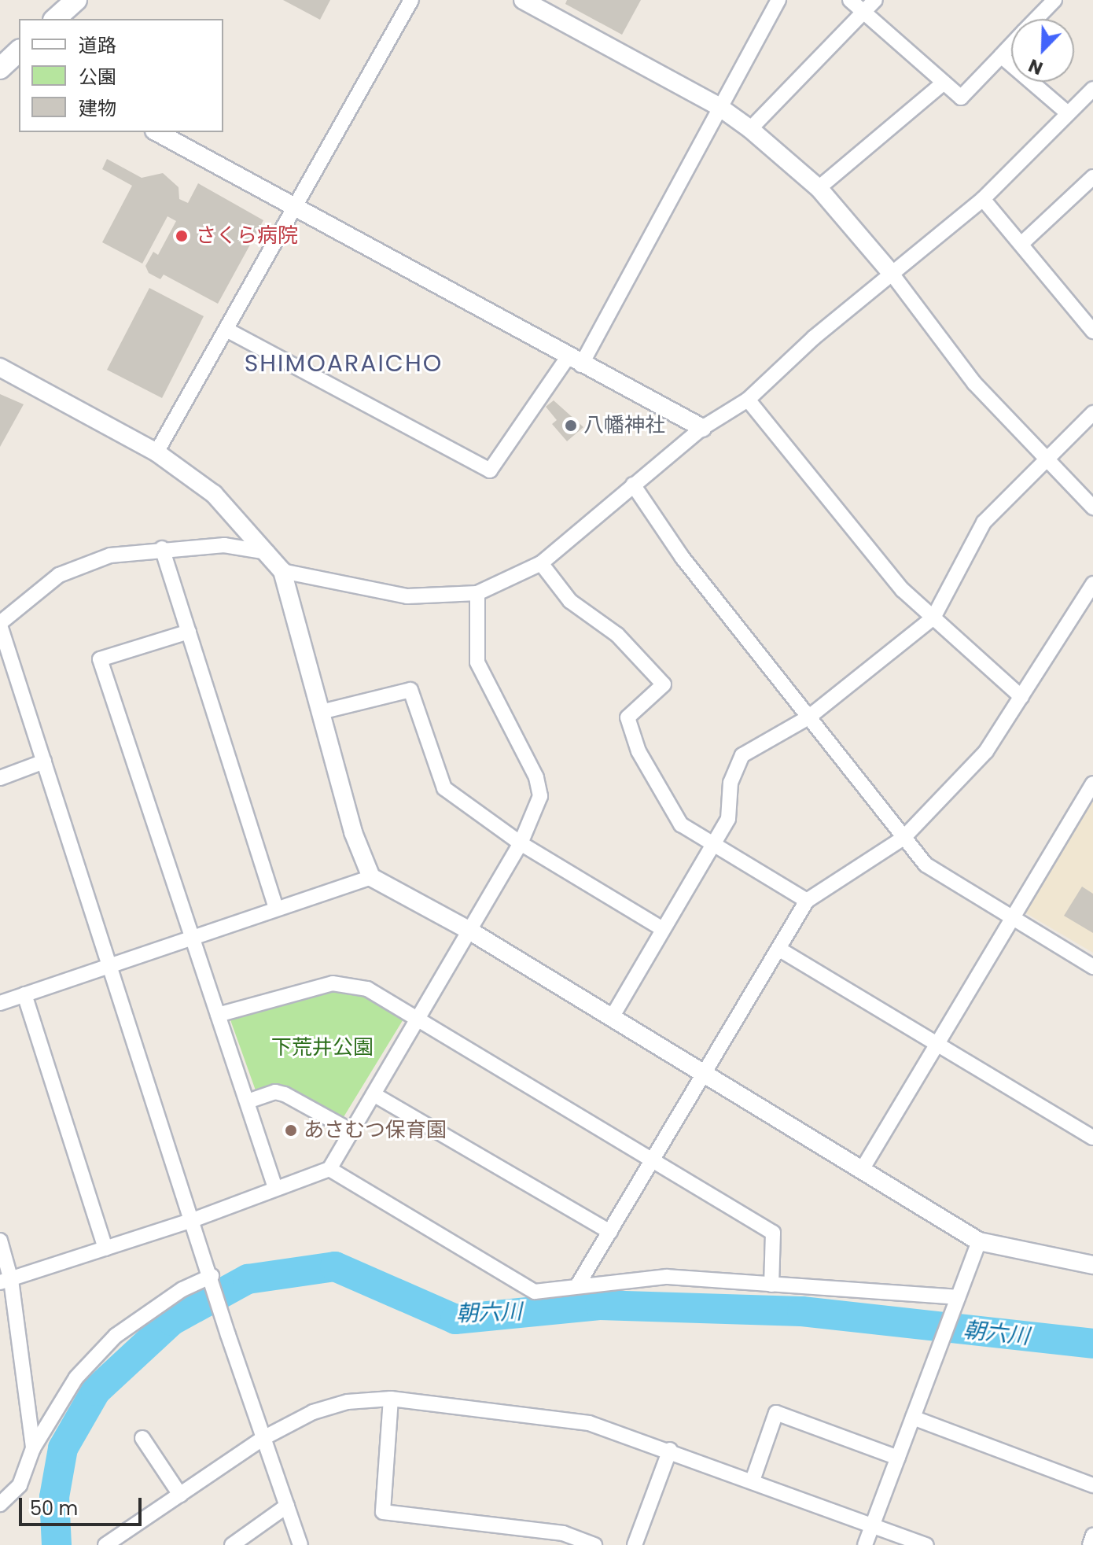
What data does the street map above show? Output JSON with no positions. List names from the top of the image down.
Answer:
{
  "districts": ["SHIMOARAICHO"],
  "water": ["朝六川"],
  "parks": ["下荒井公園"],
  "places": ["さくら病院", "八幡神社", "あさむつ保育園"],
  "legend": ["道路", "公園", "建物"],
  "scale_bar": "50 m",
  "north": "bottom left"
}
